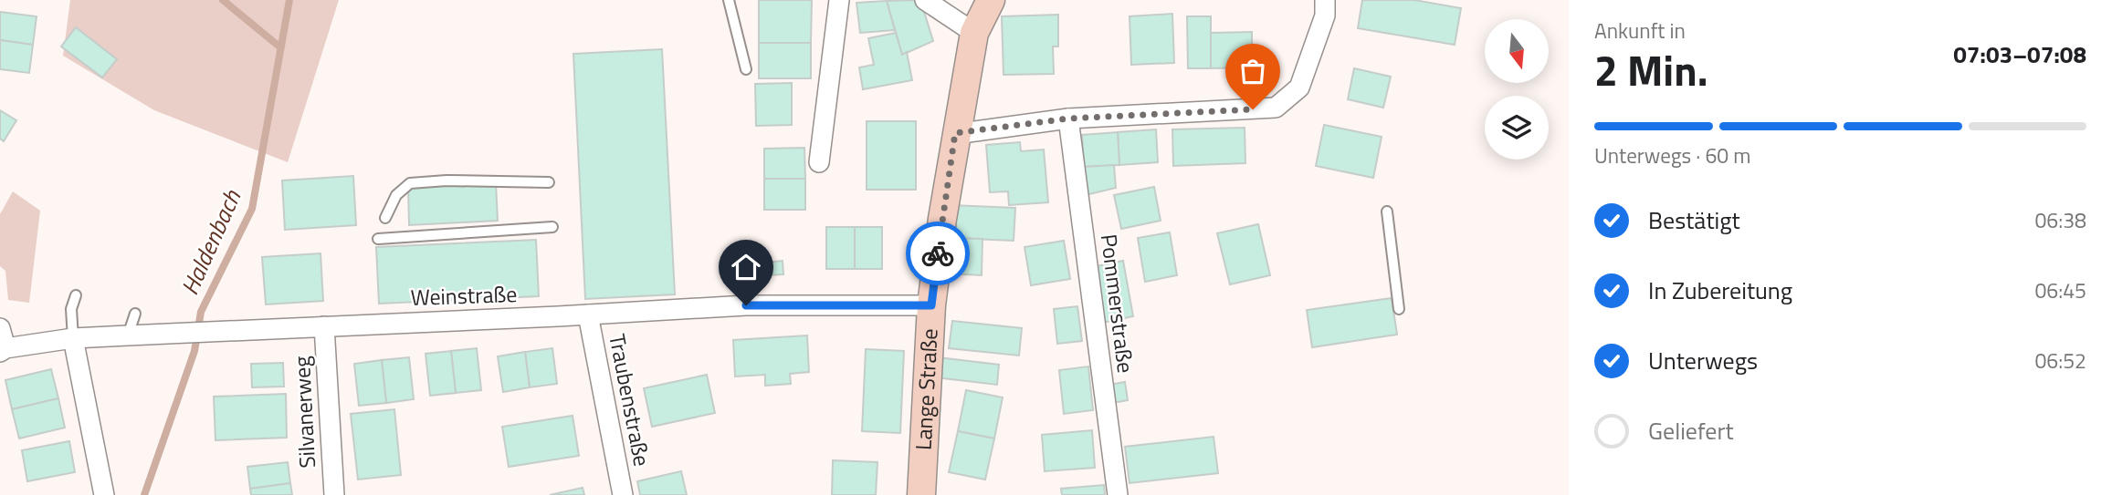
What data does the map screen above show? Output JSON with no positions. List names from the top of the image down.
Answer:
{
  "streets": {
    "main road": ["Lange Straße"],
    "street": [
      "Weinstraße",
      "Pommerstraße",
      "Traubenstraße",
      "Silvanerweg"
    ]
  },
  "crossings": [
    ["Weinstraße", "Lange Straße"],
    ["Weinstraße", "Traubenstraße"],
    ["Weinstraße", "Silvanerweg"]
  ],
  "water": ["Haldenbach"],
  "north": "bottom",
  "page": {
    "heading": ["2 Min.", "Ankunft in", "07:03–07:08"],
    "bar": "Unterwegs · 60 m",
    "list": [
      ["Bestätigt", "06:38"],
      ["In Zubereitung", "06:45"],
      ["Unterwegs", "06:52"],
      "Geliefert"
    ]
  }
}
